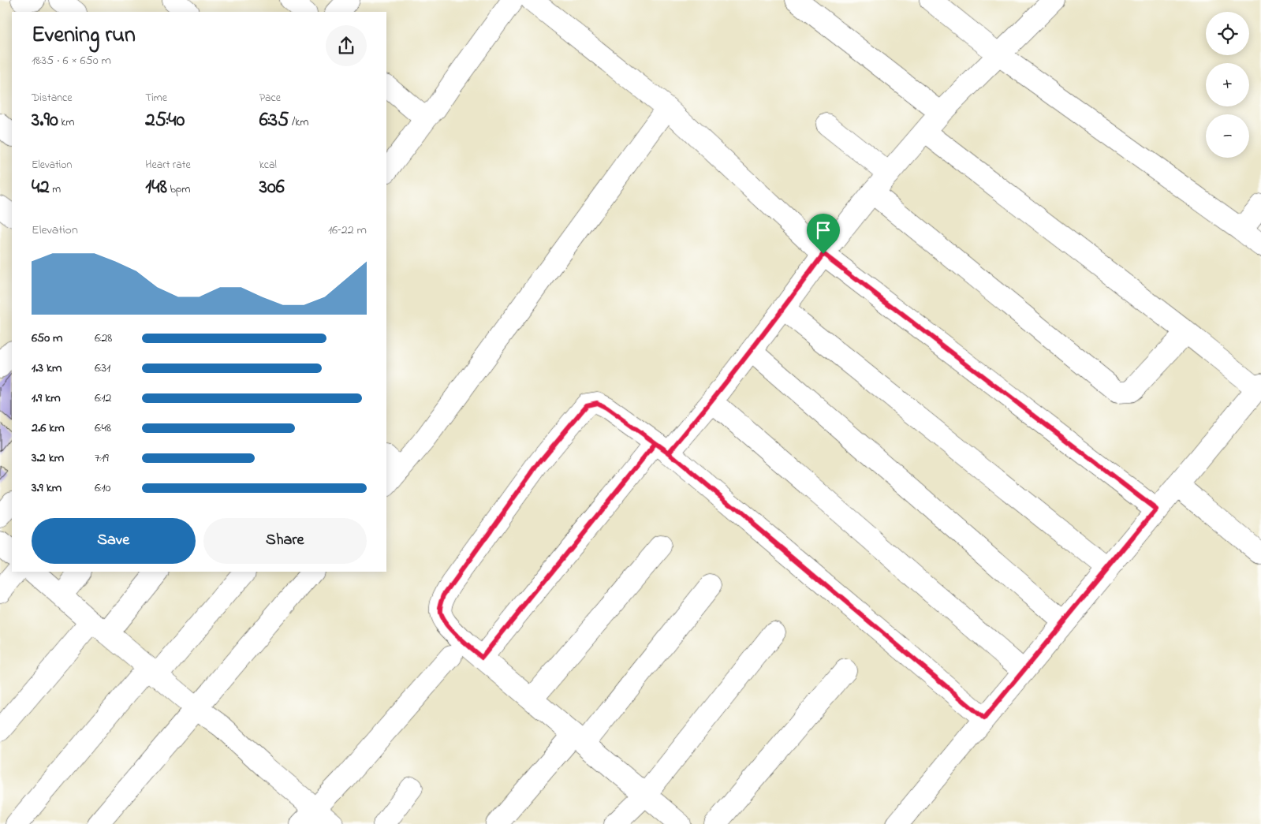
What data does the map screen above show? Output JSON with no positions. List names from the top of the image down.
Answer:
{
  "page": {
    "map_buttons": ["+", "−"],
    "heading": ["Evening run", "18:35 · 6 × 650 m"],
    "stats": [
      ["Distance", "3.90 km"],
      ["Time", "25:40"],
      ["Pace", "6:35 /km"],
      ["Elevation", "42 m"],
      ["Heart rate", "148 bpm"],
      ["kcal", "306"]
    ],
    "chart": ["Elevation", "16–22 m"],
    "list": [
      {
        "name": "650 m",
        "note": "6:28"
      },
      {
        "name": "1.3 km",
        "note": "6:31"
      },
      {
        "name": "1.9 km",
        "note": "6:12"
      },
      {
        "name": "2.6 km",
        "note": "6:48"
      },
      {
        "name": "3.2 km",
        "note": "7:19"
      },
      {
        "name": "3.9 km",
        "note": "6:10"
      }
    ],
    "buttons": ["Save", "Share"]
  }
}
